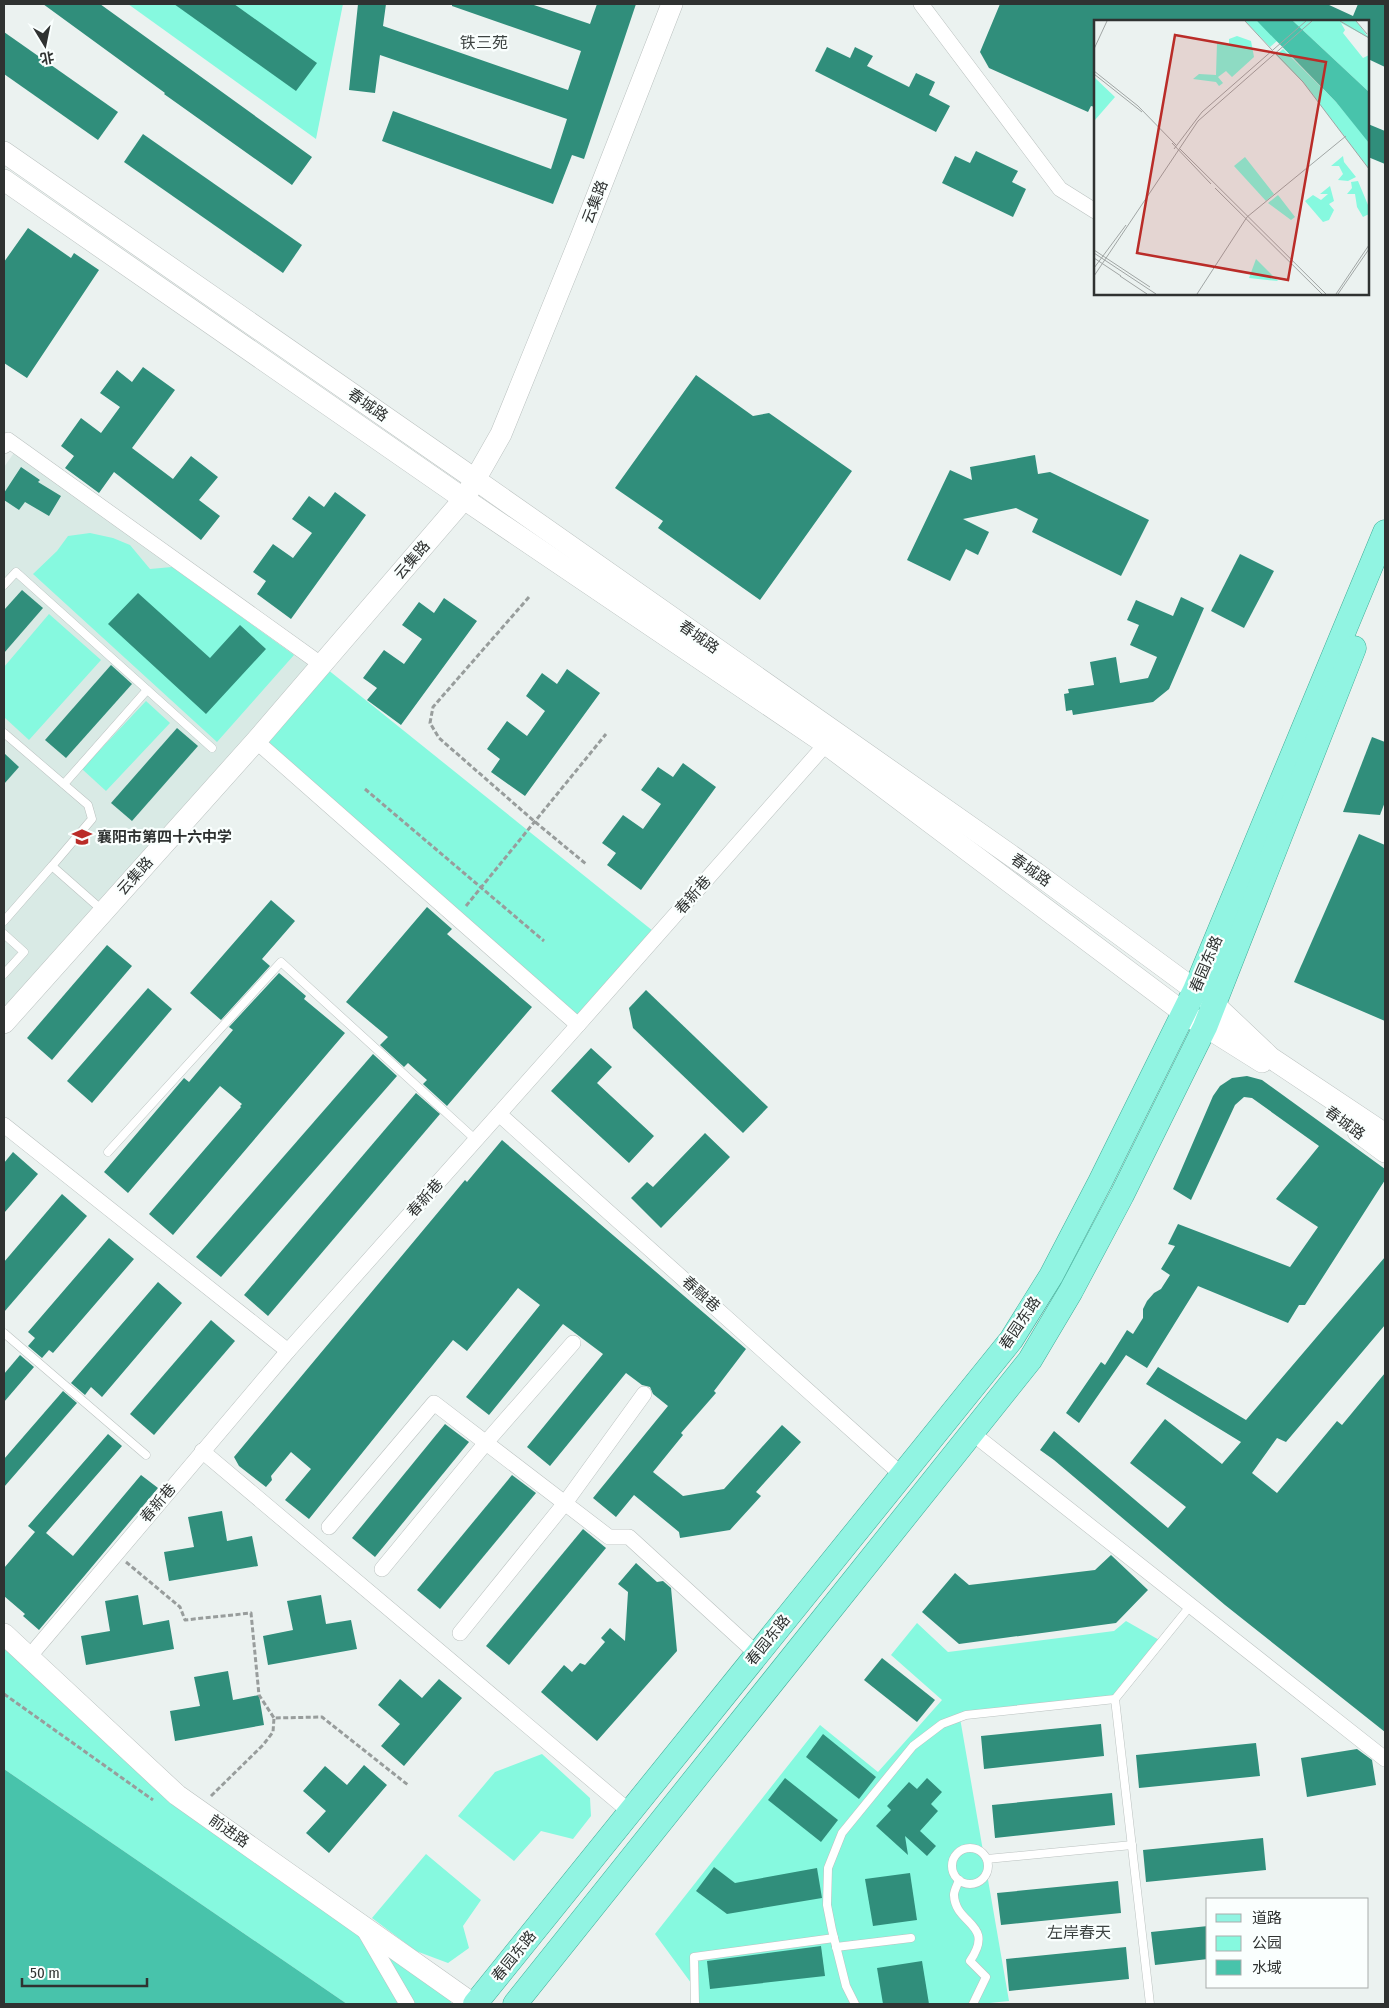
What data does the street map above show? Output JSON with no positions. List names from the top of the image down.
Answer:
{
  "streets": {
    "main road": ["春园东路"],
    "street": [
      "云集路",
      "春城路",
      "春新巷",
      "春融巷",
      "前进路"
    ]
  },
  "crossings": [
    ["云集路", "春城路"],
    ["春城路", "春新巷"],
    ["春城路", "春园东路"],
    ["春新巷", "春融巷"],
    ["春新巷", "前进路"],
    ["春园东路", "春融巷"],
    ["春园东路", "前进路"]
  ],
  "districts": ["铁三苑", "左岸春天"],
  "places": {
    "school or university": ["襄阳市第四十六中学"]
  },
  "legend": ["道路", "公园", "水域"],
  "scale_bar": "50 m",
  "north": "bottom"
}
